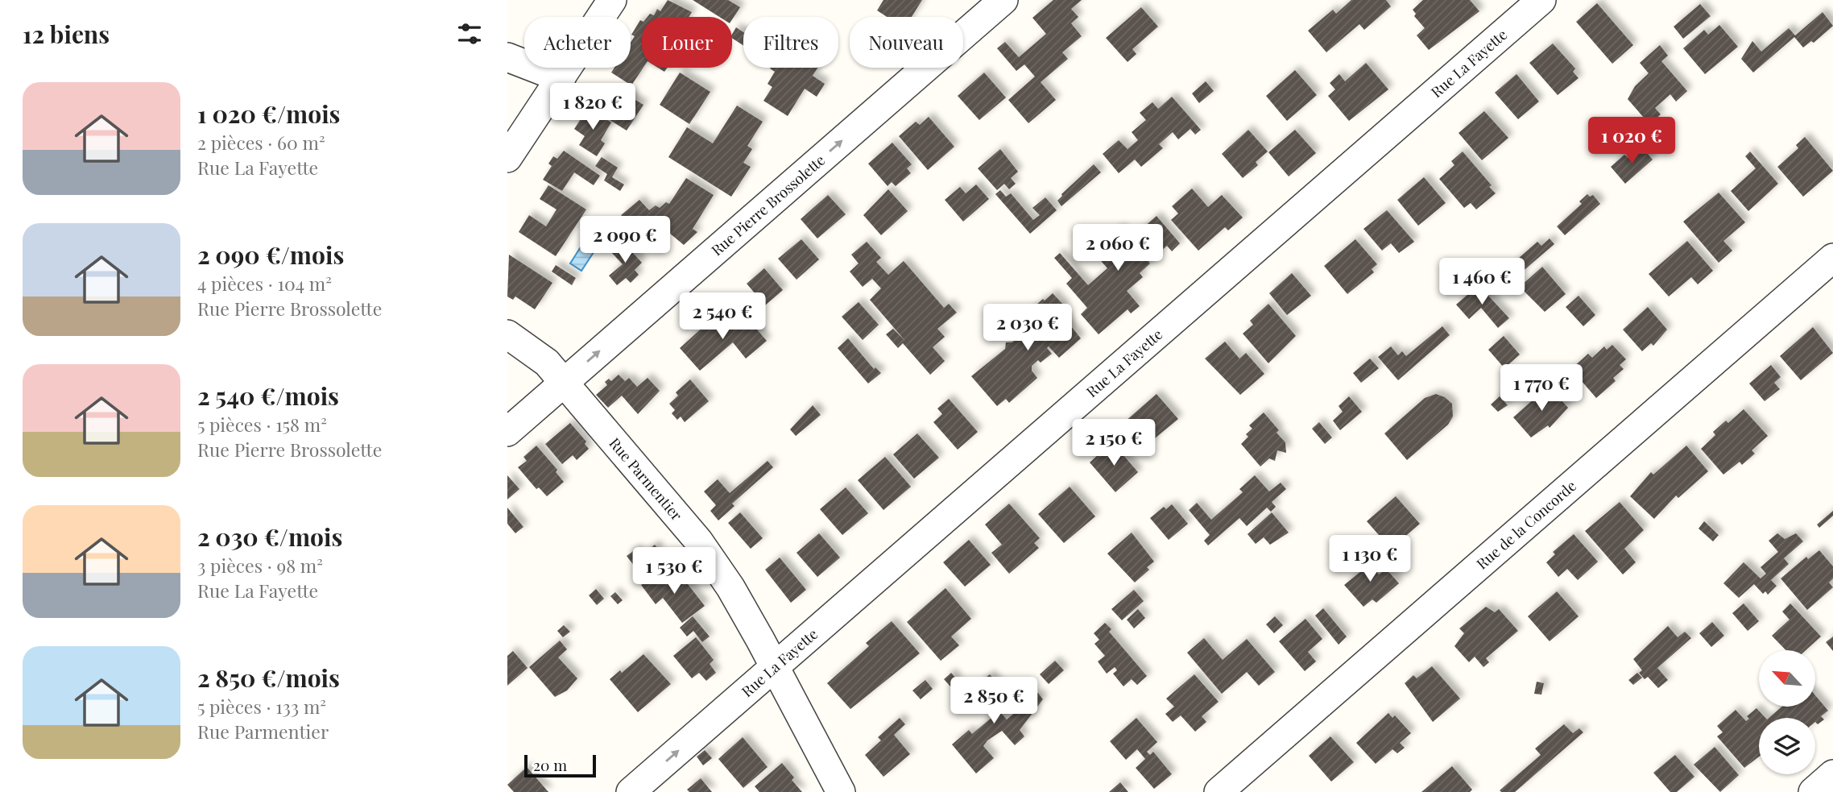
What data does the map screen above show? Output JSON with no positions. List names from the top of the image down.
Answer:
{
  "streets": {
    "street": [
      "Rue La Fayette",
      "Rue Pierre Brossolette",
      "Rue Parmentier",
      "Rue de la Concorde"
    ]
  },
  "crossings": [
    ["Rue La Fayette", "Rue Parmentier"],
    ["Rue Pierre Brossolette", "Rue Parmentier"]
  ],
  "scale_bar": "20 m",
  "north": "top left",
  "page": {
    "heading": "12 biens",
    "chip": [
      "Acheter",
      "Louer",
      "Filtres",
      "Nouveau"
    ],
    "list": [
      {
        "name": "1 020 €/mois",
        "note": "2 pièces · 60 m² · Rue La Fayette"
      },
      {
        "name": "2 090 €/mois",
        "note": "4 pièces · 104 m² · Rue Pierre Brossolette"
      },
      {
        "name": "2 540 €/mois",
        "note": "5 pièces · 158 m² · Rue Pierre Brossolette"
      },
      {
        "name": "2 030 €/mois",
        "note": "3 pièces · 98 m² · Rue La Fayette"
      },
      {
        "name": "2 850 €/mois",
        "note": "5 pièces · 133 m² · Rue Parmentier"
      }
    ],
    "price": [
      "1 820 €",
      "1 020 €",
      "2 090 €",
      "2 060 €",
      "1 460 €",
      "2 540 €",
      "2 030 €",
      "1 770 €",
      "2 150 €",
      "1 130 €",
      "1 530 €",
      "2 850 €"
    ],
    "scale": "20 m"
  }
}
